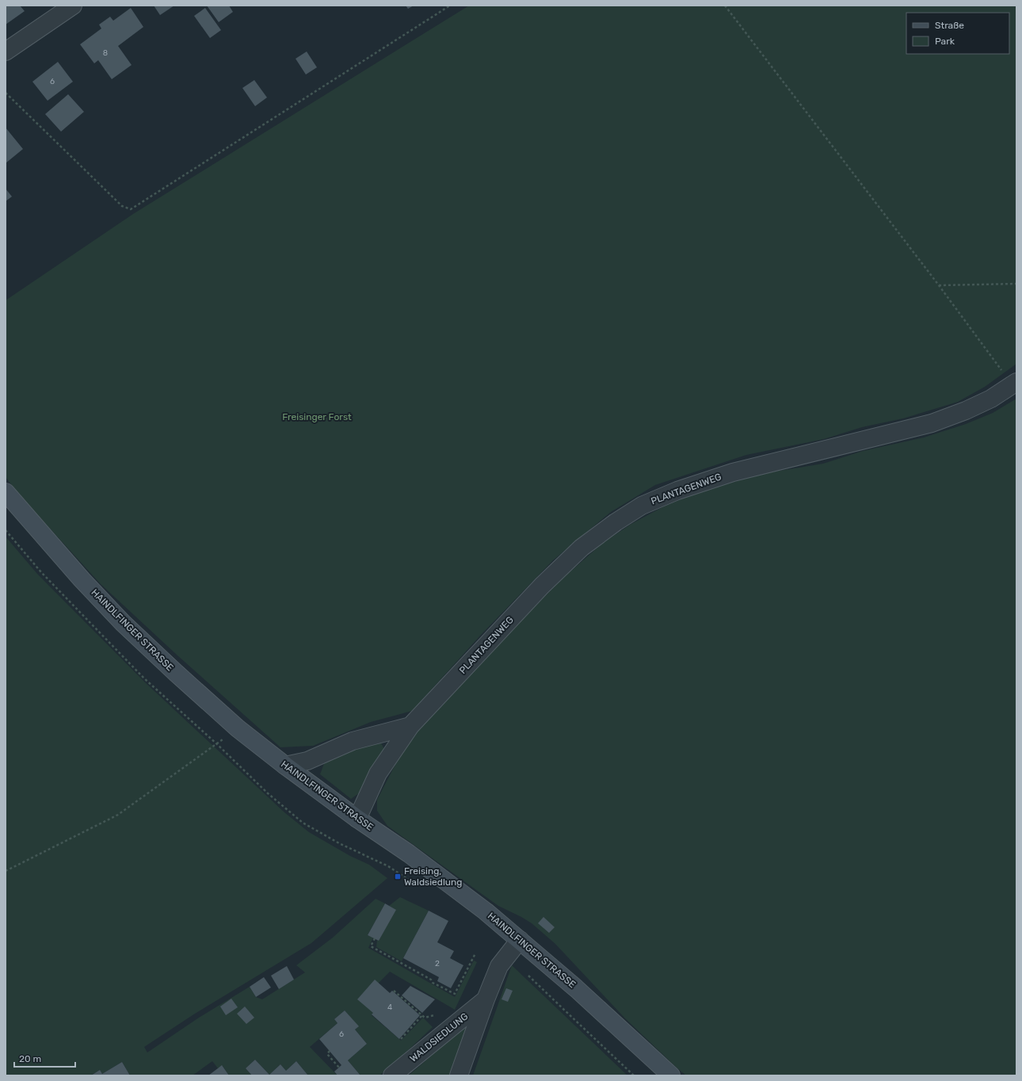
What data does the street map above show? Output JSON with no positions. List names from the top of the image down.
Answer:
{
  "streets": {
    "street": ["PLANTAGENWEG", "HAINDLFINGER STRASSE", "WALDSIEDLUNG"]
  },
  "crossings": [
    ["PLANTAGENWEG", "HAINDLFINGER STRASSE"],
    ["HAINDLFINGER STRASSE", "WALDSIEDLUNG"]
  ],
  "parks": ["Freisinger Forst"],
  "places": {
    "transit": ["Freising, Waldsiedlung"]
  },
  "house_numbers": [
    "8",
    "6",
    "2",
    "4",
    "6"
  ],
  "legend": ["Straße", "Park"],
  "scale_bar": "20 m"
}
